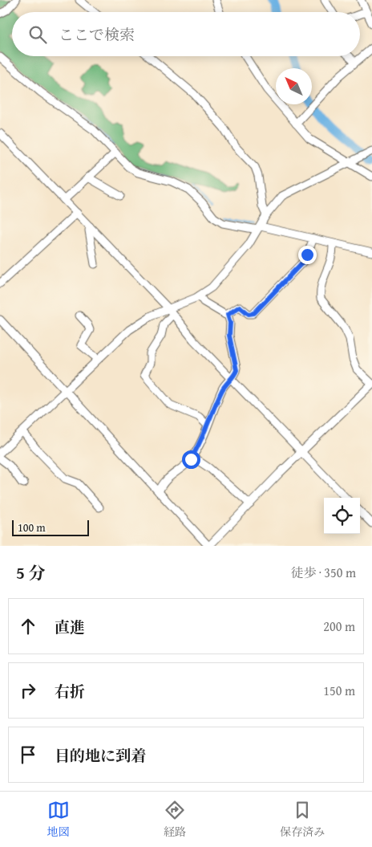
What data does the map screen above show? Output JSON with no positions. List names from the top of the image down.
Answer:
{
  "scale_bar": "100 m",
  "north": "top left",
  "page": {
    "search": "ここで検索",
    "scale": "100 m",
    "heading": ["5 分", "徒歩 · 350 m"],
    "list": [
      ["直進", "200 m"],
      ["右折", "150 m"],
      "目的地に到着"
    ],
    "nav": ["地図", "経路", "保存済み"]
  }
}
